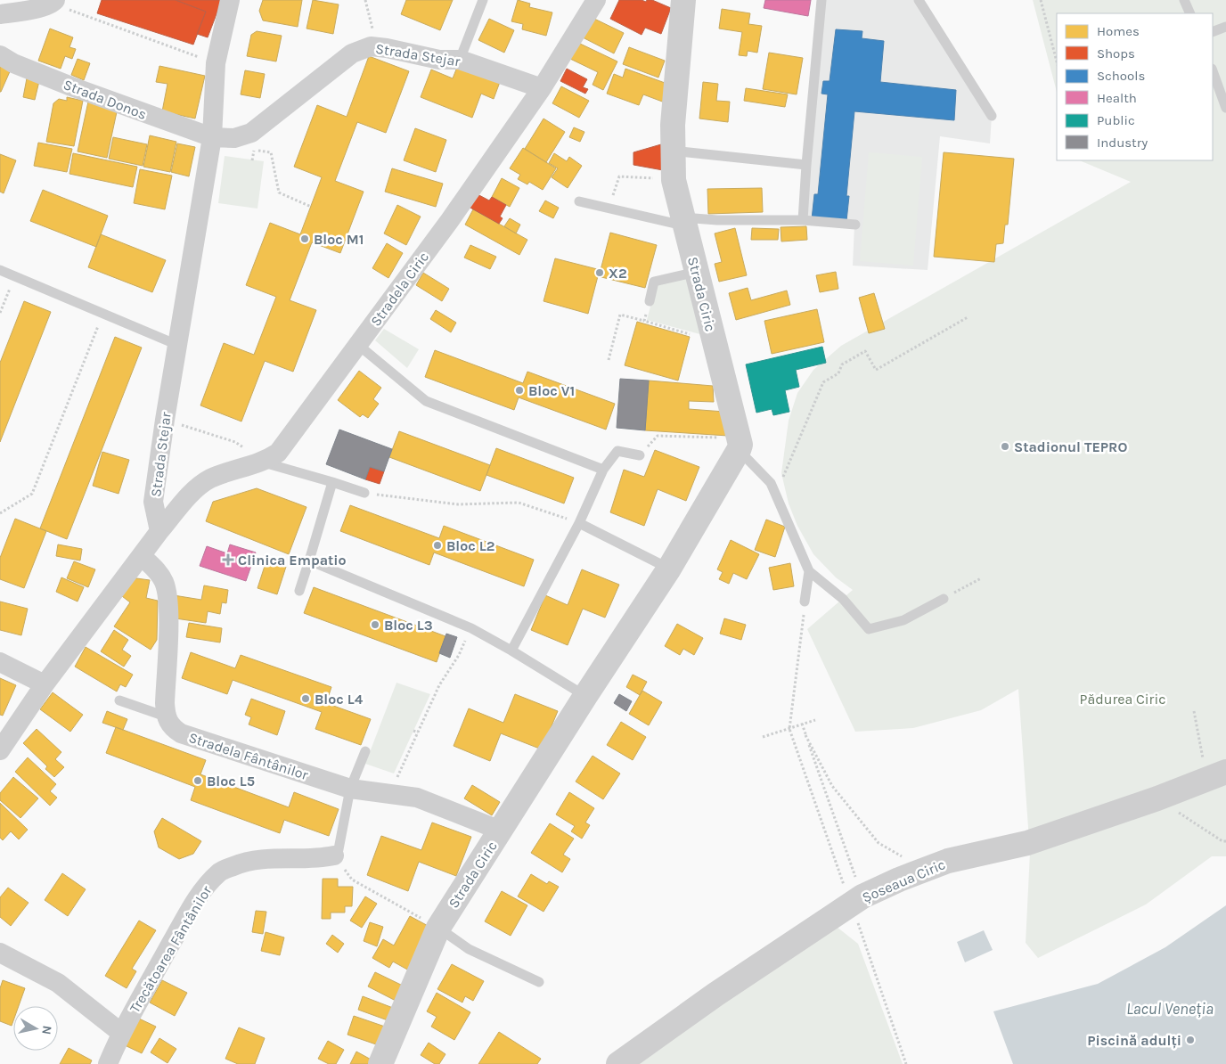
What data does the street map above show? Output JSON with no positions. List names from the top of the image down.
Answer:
{
  "streets": {
    "street": [
      "Strada Stejar",
      "Strada Donos",
      "Stradela Ciric",
      "Strada Ciric",
      "Stradela Fântânilor",
      "Șoseaua Ciric",
      "Trecătoarea Fântânilor"
    ]
  },
  "crossings": [
    ["Strada Stejar", "Strada Donos"],
    ["Strada Stejar", "Stradela Ciric"],
    ["Strada Ciric", "Stradela Fântânilor"]
  ],
  "water": ["Lacul Veneția"],
  "parks": ["Pădurea Ciric"],
  "places": {
    "other": [
      "Bloc M1",
      "X2",
      "Bloc V1",
      "Stadionul TEPRO",
      "Bloc L2",
      "Bloc L3",
      "Bloc L4",
      "Bloc L5",
      "Piscină adulți"
    ],
    "health": ["Clinica Empatio"]
  },
  "legend": [
    "Homes",
    "Shops",
    "Schools",
    "Health",
    "Public",
    "Industry"
  ],
  "north": "right"
}
